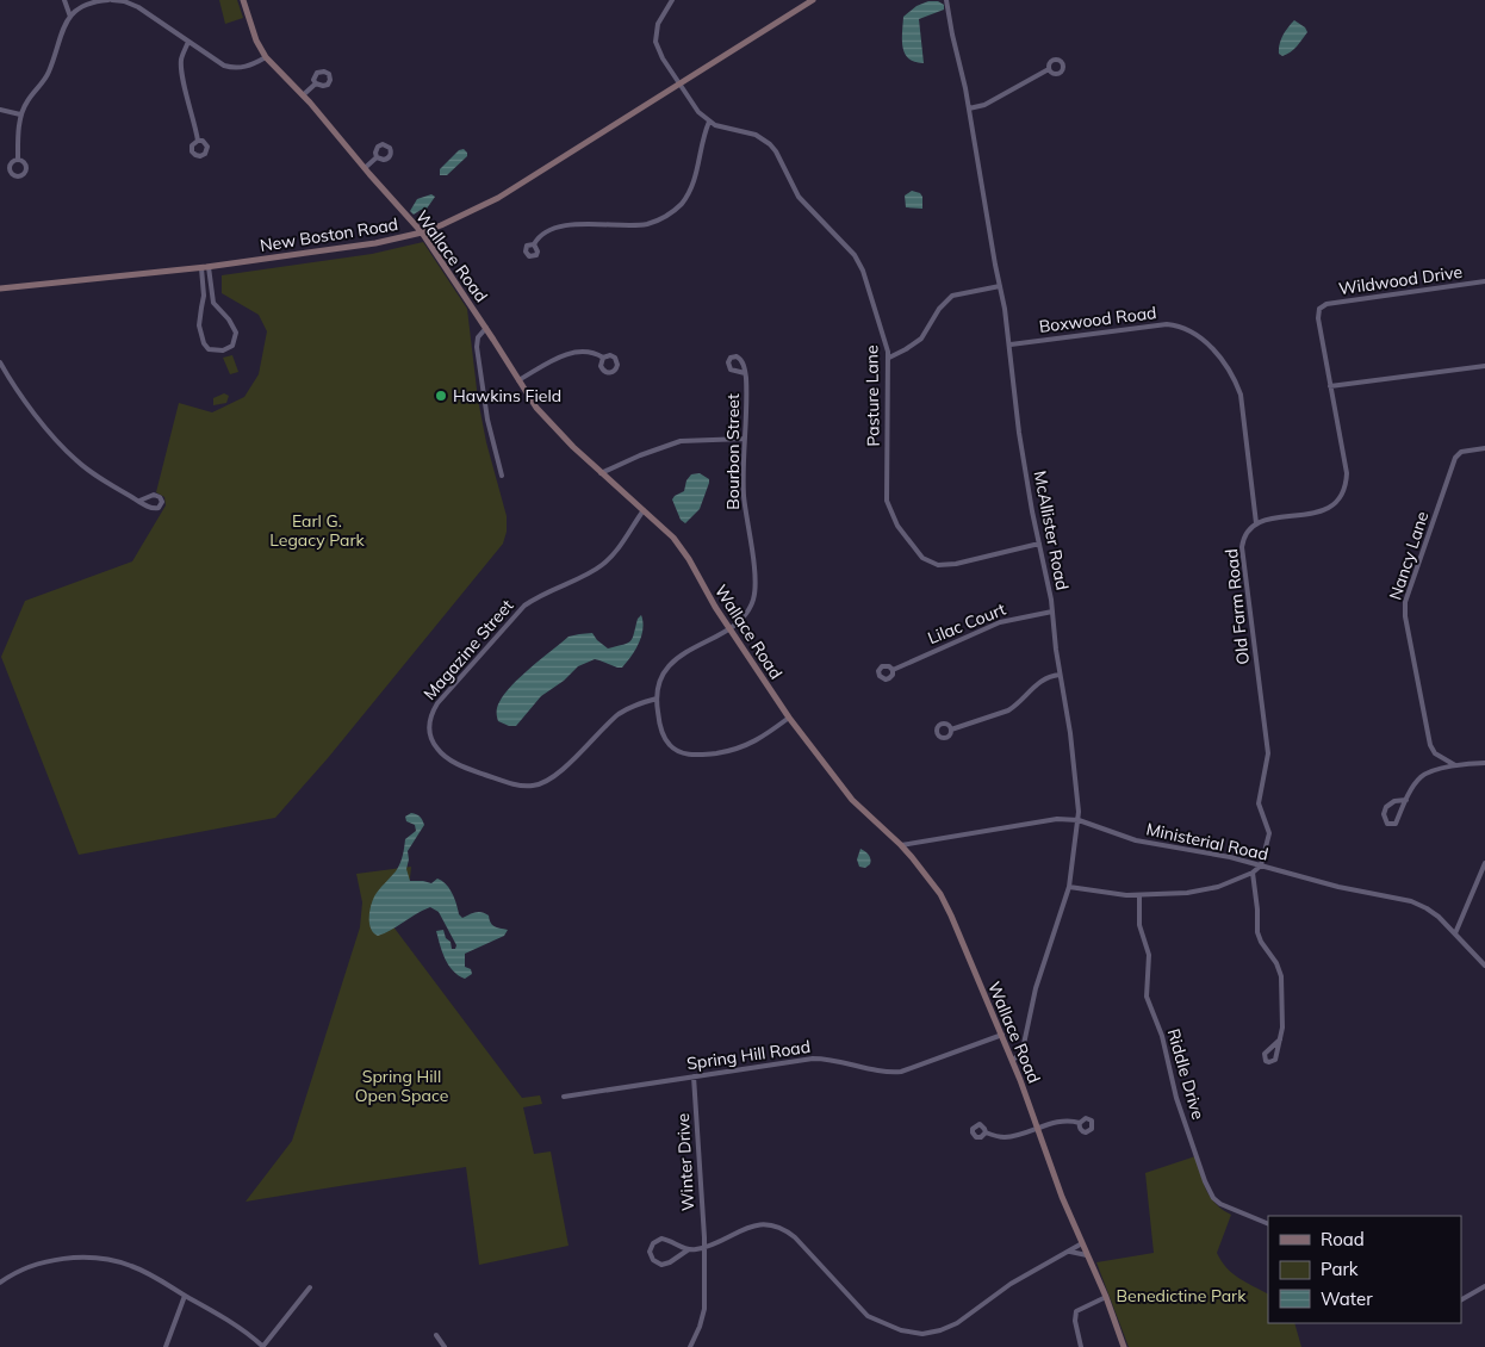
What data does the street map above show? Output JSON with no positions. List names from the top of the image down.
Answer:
{
  "streets": {
    "street": [
      "New Boston Road",
      "Wallace Road",
      "Wildwood Drive",
      "Boxwood Road",
      "Pasture Lane",
      "Bourbon Street",
      "McAllister Road",
      "Nancy Lane",
      "Old Farm Road",
      "Lilac Court",
      "Magazine Street",
      "Ministerial Road",
      "Spring Hill Road",
      "Riddle Drive",
      "Winter Drive"
    ]
  },
  "crossings": [
    ["New Boston Road", "Wallace Road"],
    ["Wallace Road", "Bourbon Street"],
    ["Wallace Road", "McAllister Road"],
    ["Wallace Road", "Magazine Street"],
    ["Wallace Road", "Ministerial Road"],
    ["Wallace Road", "Spring Hill Road"],
    ["Boxwood Road", "McAllister Road"],
    ["Boxwood Road", "Old Farm Road"],
    ["Pasture Lane", "McAllister Road"],
    ["Bourbon Street", "Magazine Street"],
    ["McAllister Road", "Lilac Court"],
    ["McAllister Road", "Ministerial Road"],
    ["Old Farm Road", "Ministerial Road"],
    ["Spring Hill Road", "Winter Drive"]
  ],
  "parks": ["Earl G. Legacy Park", "Spring Hill Open Space", "Benedictine Park"],
  "places": ["Hawkins Field"],
  "legend": ["Road", "Park", "Water"]
}
